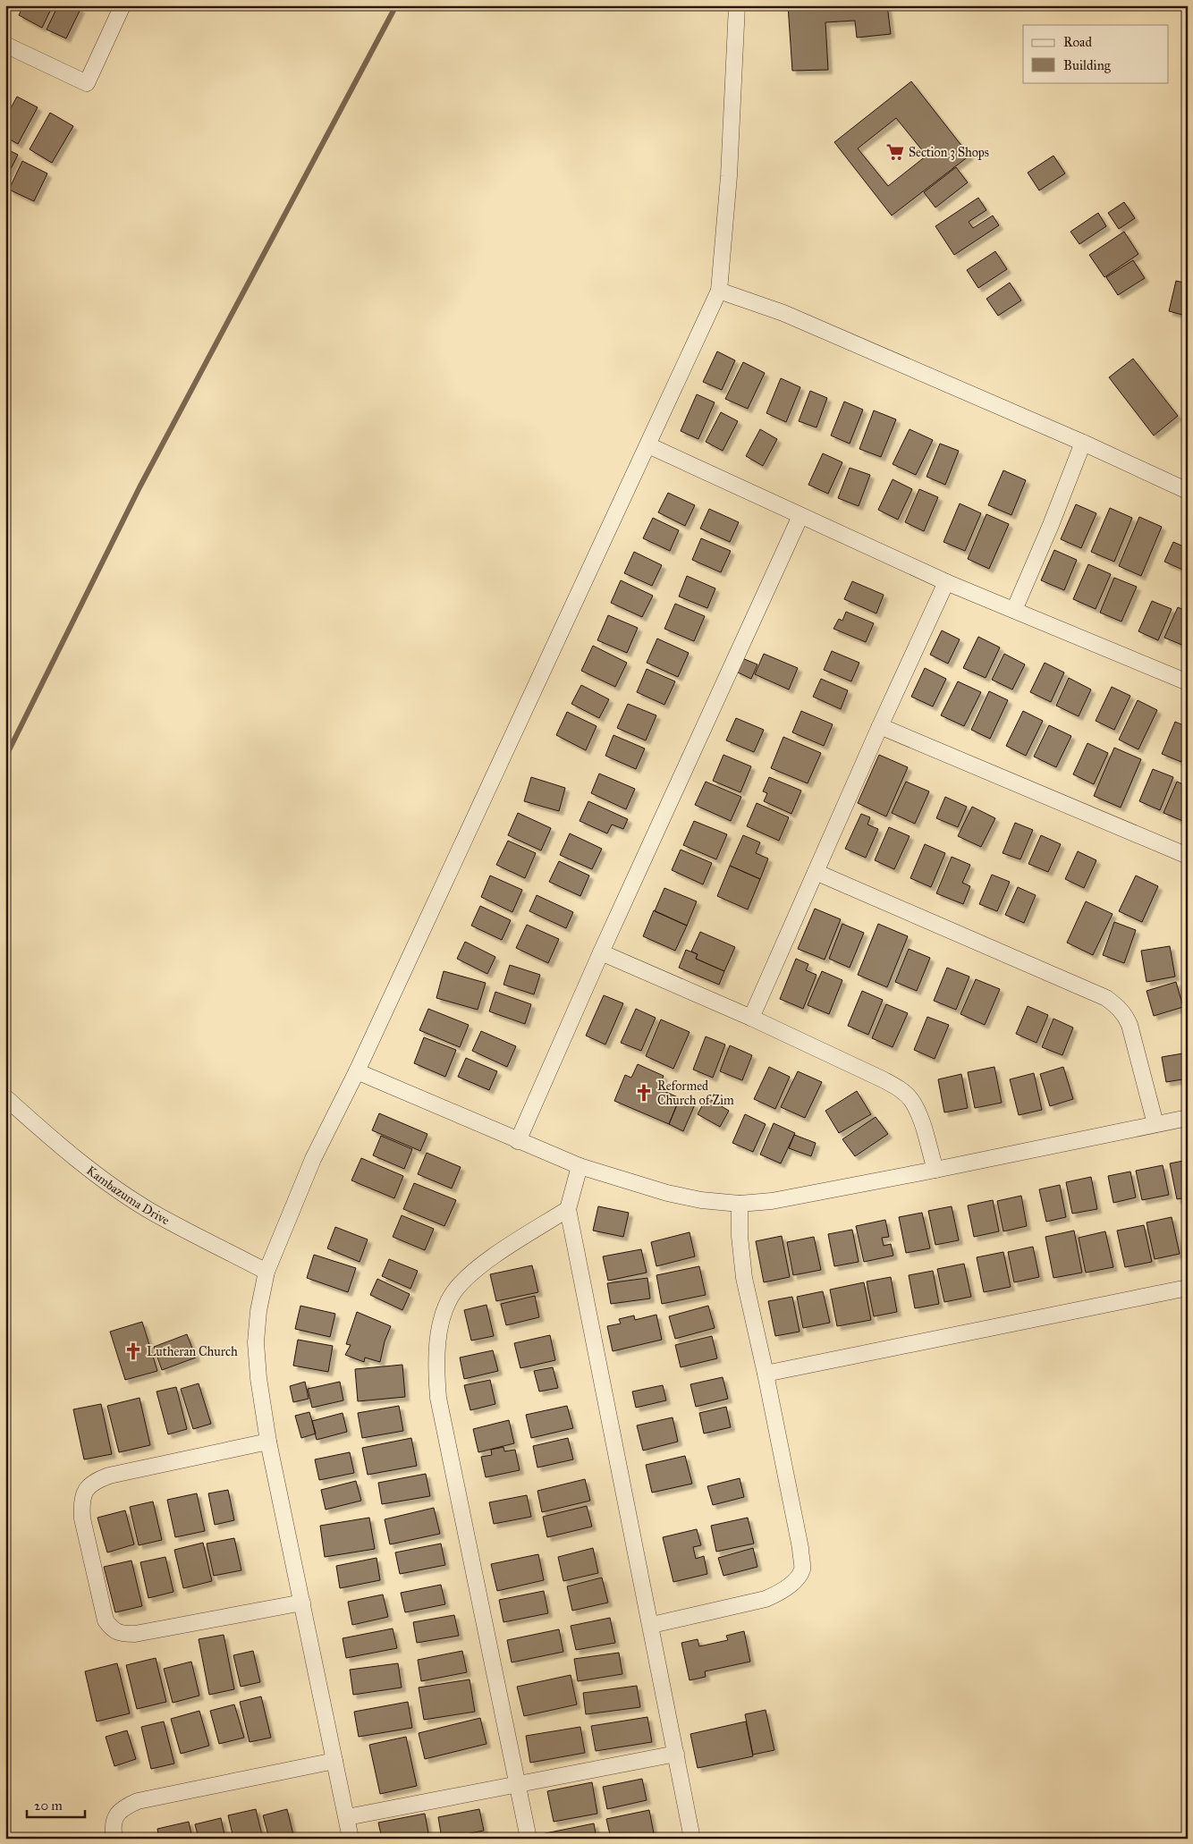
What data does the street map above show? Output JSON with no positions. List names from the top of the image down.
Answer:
{
  "streets": {
    "street": ["Kambazuma Drive"]
  },
  "places": {
    "supermarket": ["Section 3 Shops"],
    "church": ["Reformed Church of Zim", "Lutheran Church"]
  },
  "legend": ["Road", "Building"],
  "scale_bar": "20 m"
}
